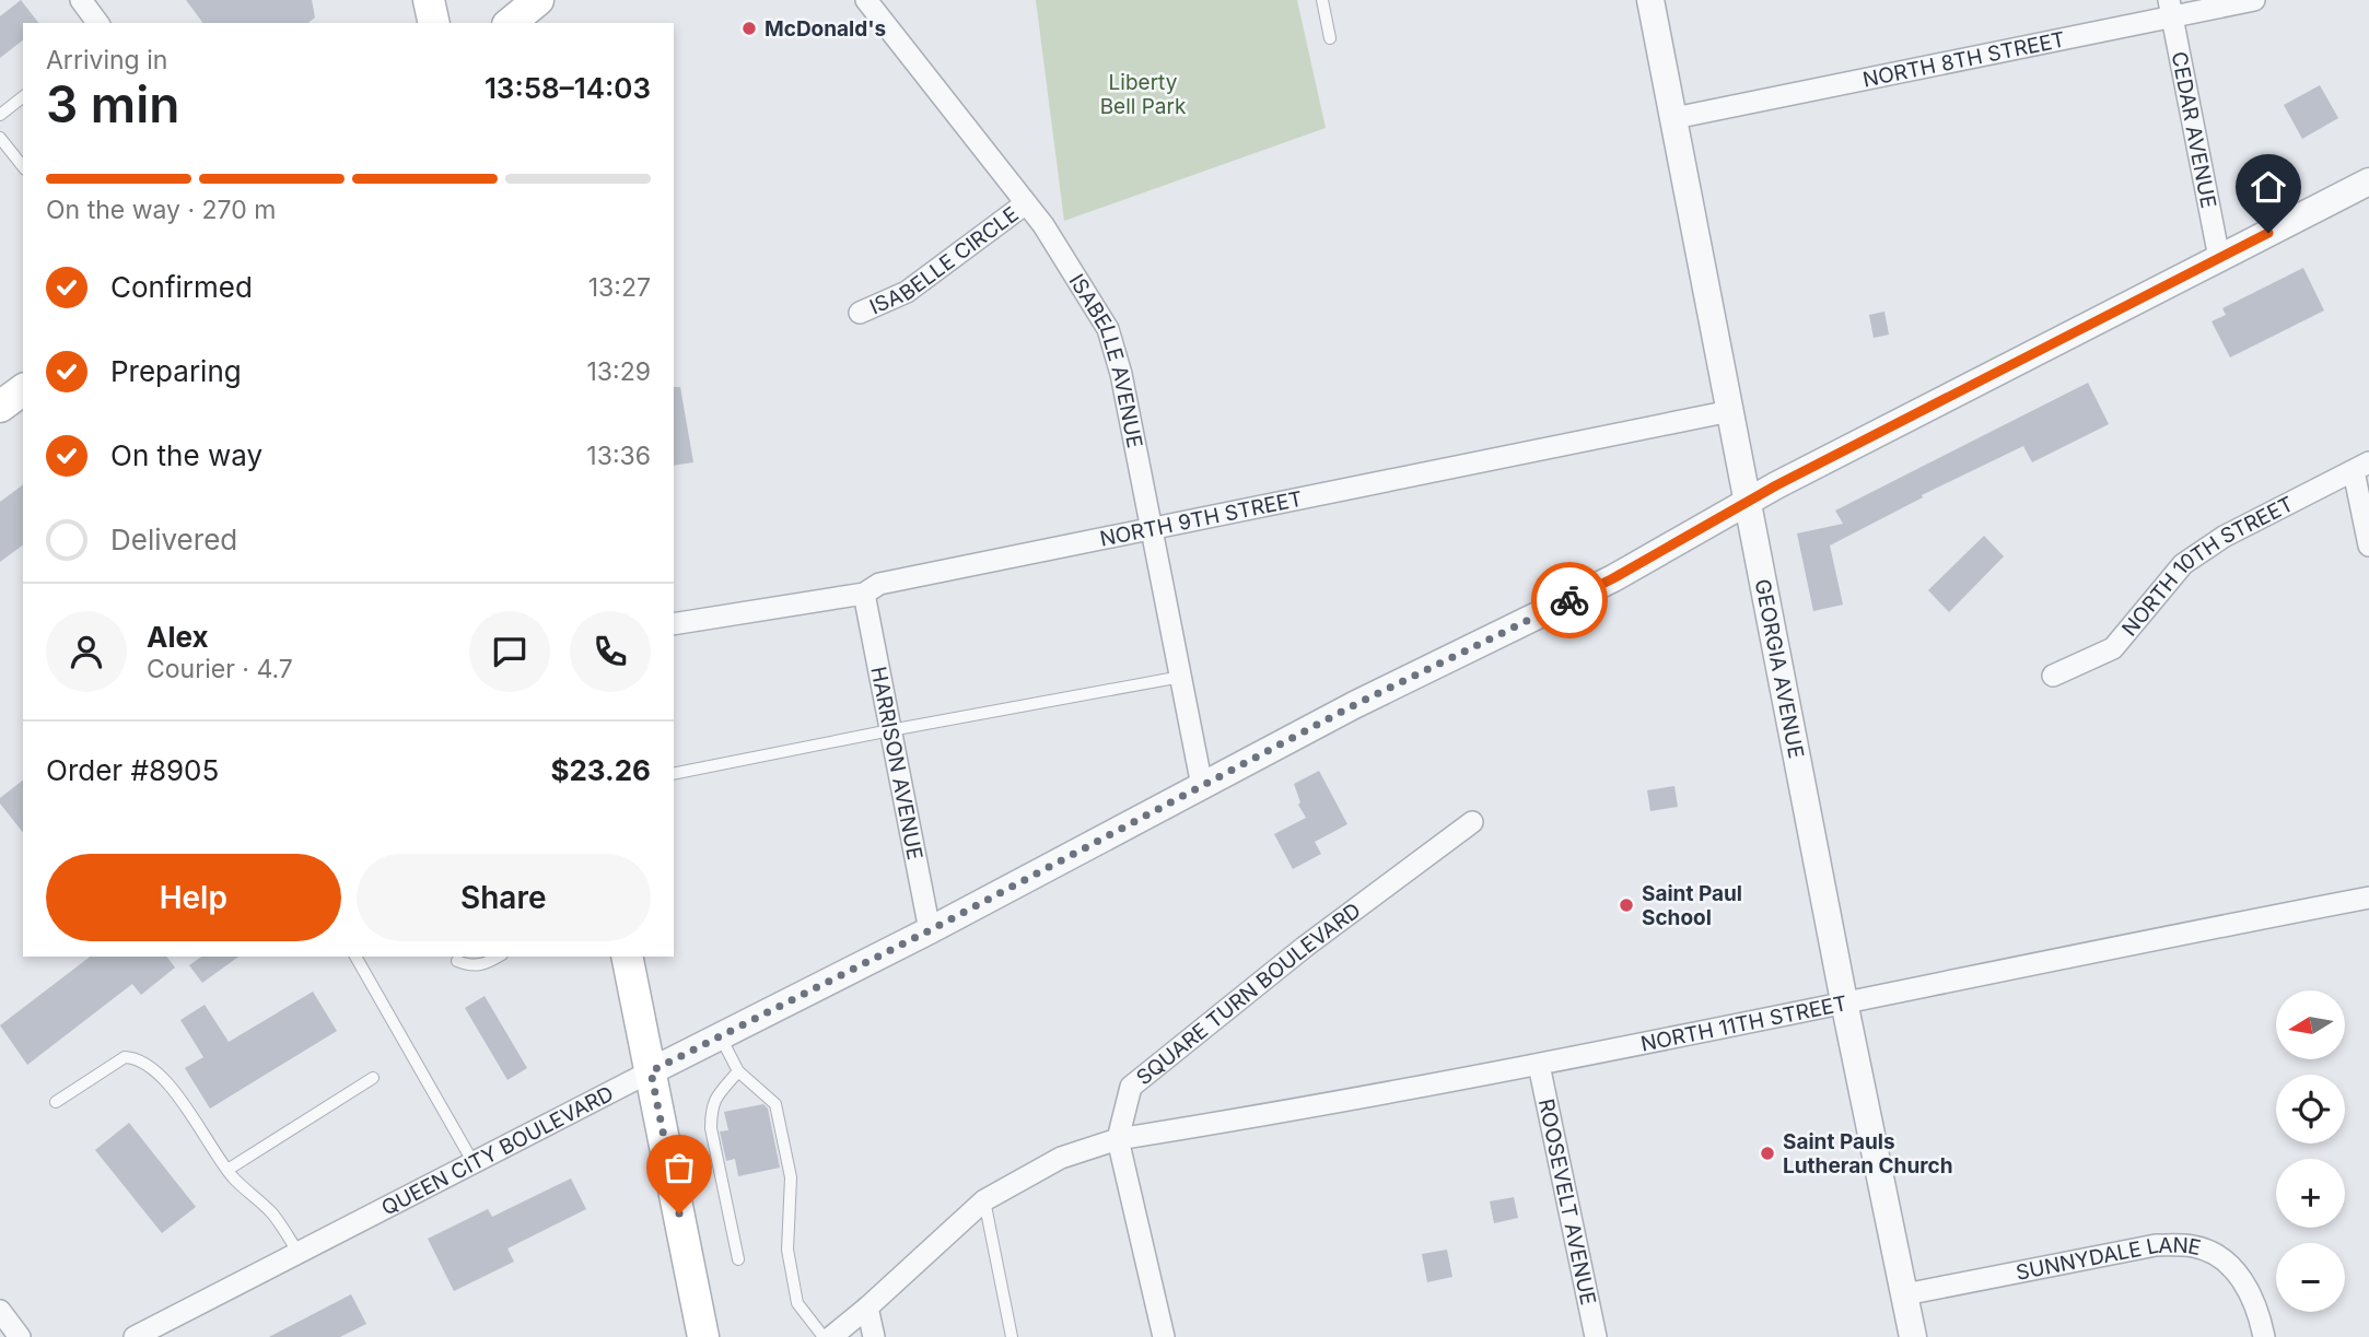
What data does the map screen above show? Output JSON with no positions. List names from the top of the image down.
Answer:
{
  "streets": {
    "street": [
      "NORTH 8TH STREET",
      "CEDAR AVENUE",
      "ISABELLE CIRCLE",
      "ISABELLE AVENUE",
      "NORTH 9TH STREET",
      "NORTH 10TH STREET",
      "GEORGIA AVENUE",
      "HARRISON AVENUE",
      "SQUARE TURN BOULEVARD",
      "NORTH 11TH STREET",
      "QUEEN CITY BOULEVARD",
      "ROOSEVELT AVENUE",
      "SUNNYDALE LANE"
    ]
  },
  "crossings": [
    ["NORTH 8TH STREET", "CEDAR AVENUE"],
    ["NORTH 8TH STREET", "GEORGIA AVENUE"],
    ["CEDAR AVENUE", "QUEEN CITY BOULEVARD"],
    ["ISABELLE CIRCLE", "ISABELLE AVENUE"],
    ["ISABELLE AVENUE", "NORTH 9TH STREET"],
    ["ISABELLE AVENUE", "QUEEN CITY BOULEVARD"],
    ["NORTH 9TH STREET", "GEORGIA AVENUE"],
    ["NORTH 9TH STREET", "HARRISON AVENUE"],
    ["GEORGIA AVENUE", "NORTH 11TH STREET"],
    ["GEORGIA AVENUE", "QUEEN CITY BOULEVARD"],
    ["GEORGIA AVENUE", "SUNNYDALE LANE"],
    ["HARRISON AVENUE", "QUEEN CITY BOULEVARD"],
    ["SQUARE TURN BOULEVARD", "NORTH 11TH STREET"],
    ["NORTH 11TH STREET", "ROOSEVELT AVENUE"]
  ],
  "parks": ["Liberty Bell Park"],
  "places": ["McDonald's", "Saint Paul School", "Saint Pauls Lutheran Church"],
  "north": "left",
  "page": {
    "heading": ["3 min", "Arriving in", "13:58–14:03"],
    "panel": [
      "Alex",
      "Courier · 4.7",
      "Order #8905",
      "$23.26"
    ],
    "bar": "On the way · 270 m",
    "list": [
      ["Confirmed", "13:27"],
      ["Preparing", "13:29"],
      ["On the way", "13:36"],
      "Delivered"
    ],
    "buttons": ["Help", "Share"],
    "map_buttons": ["+", "−"]
  }
}
